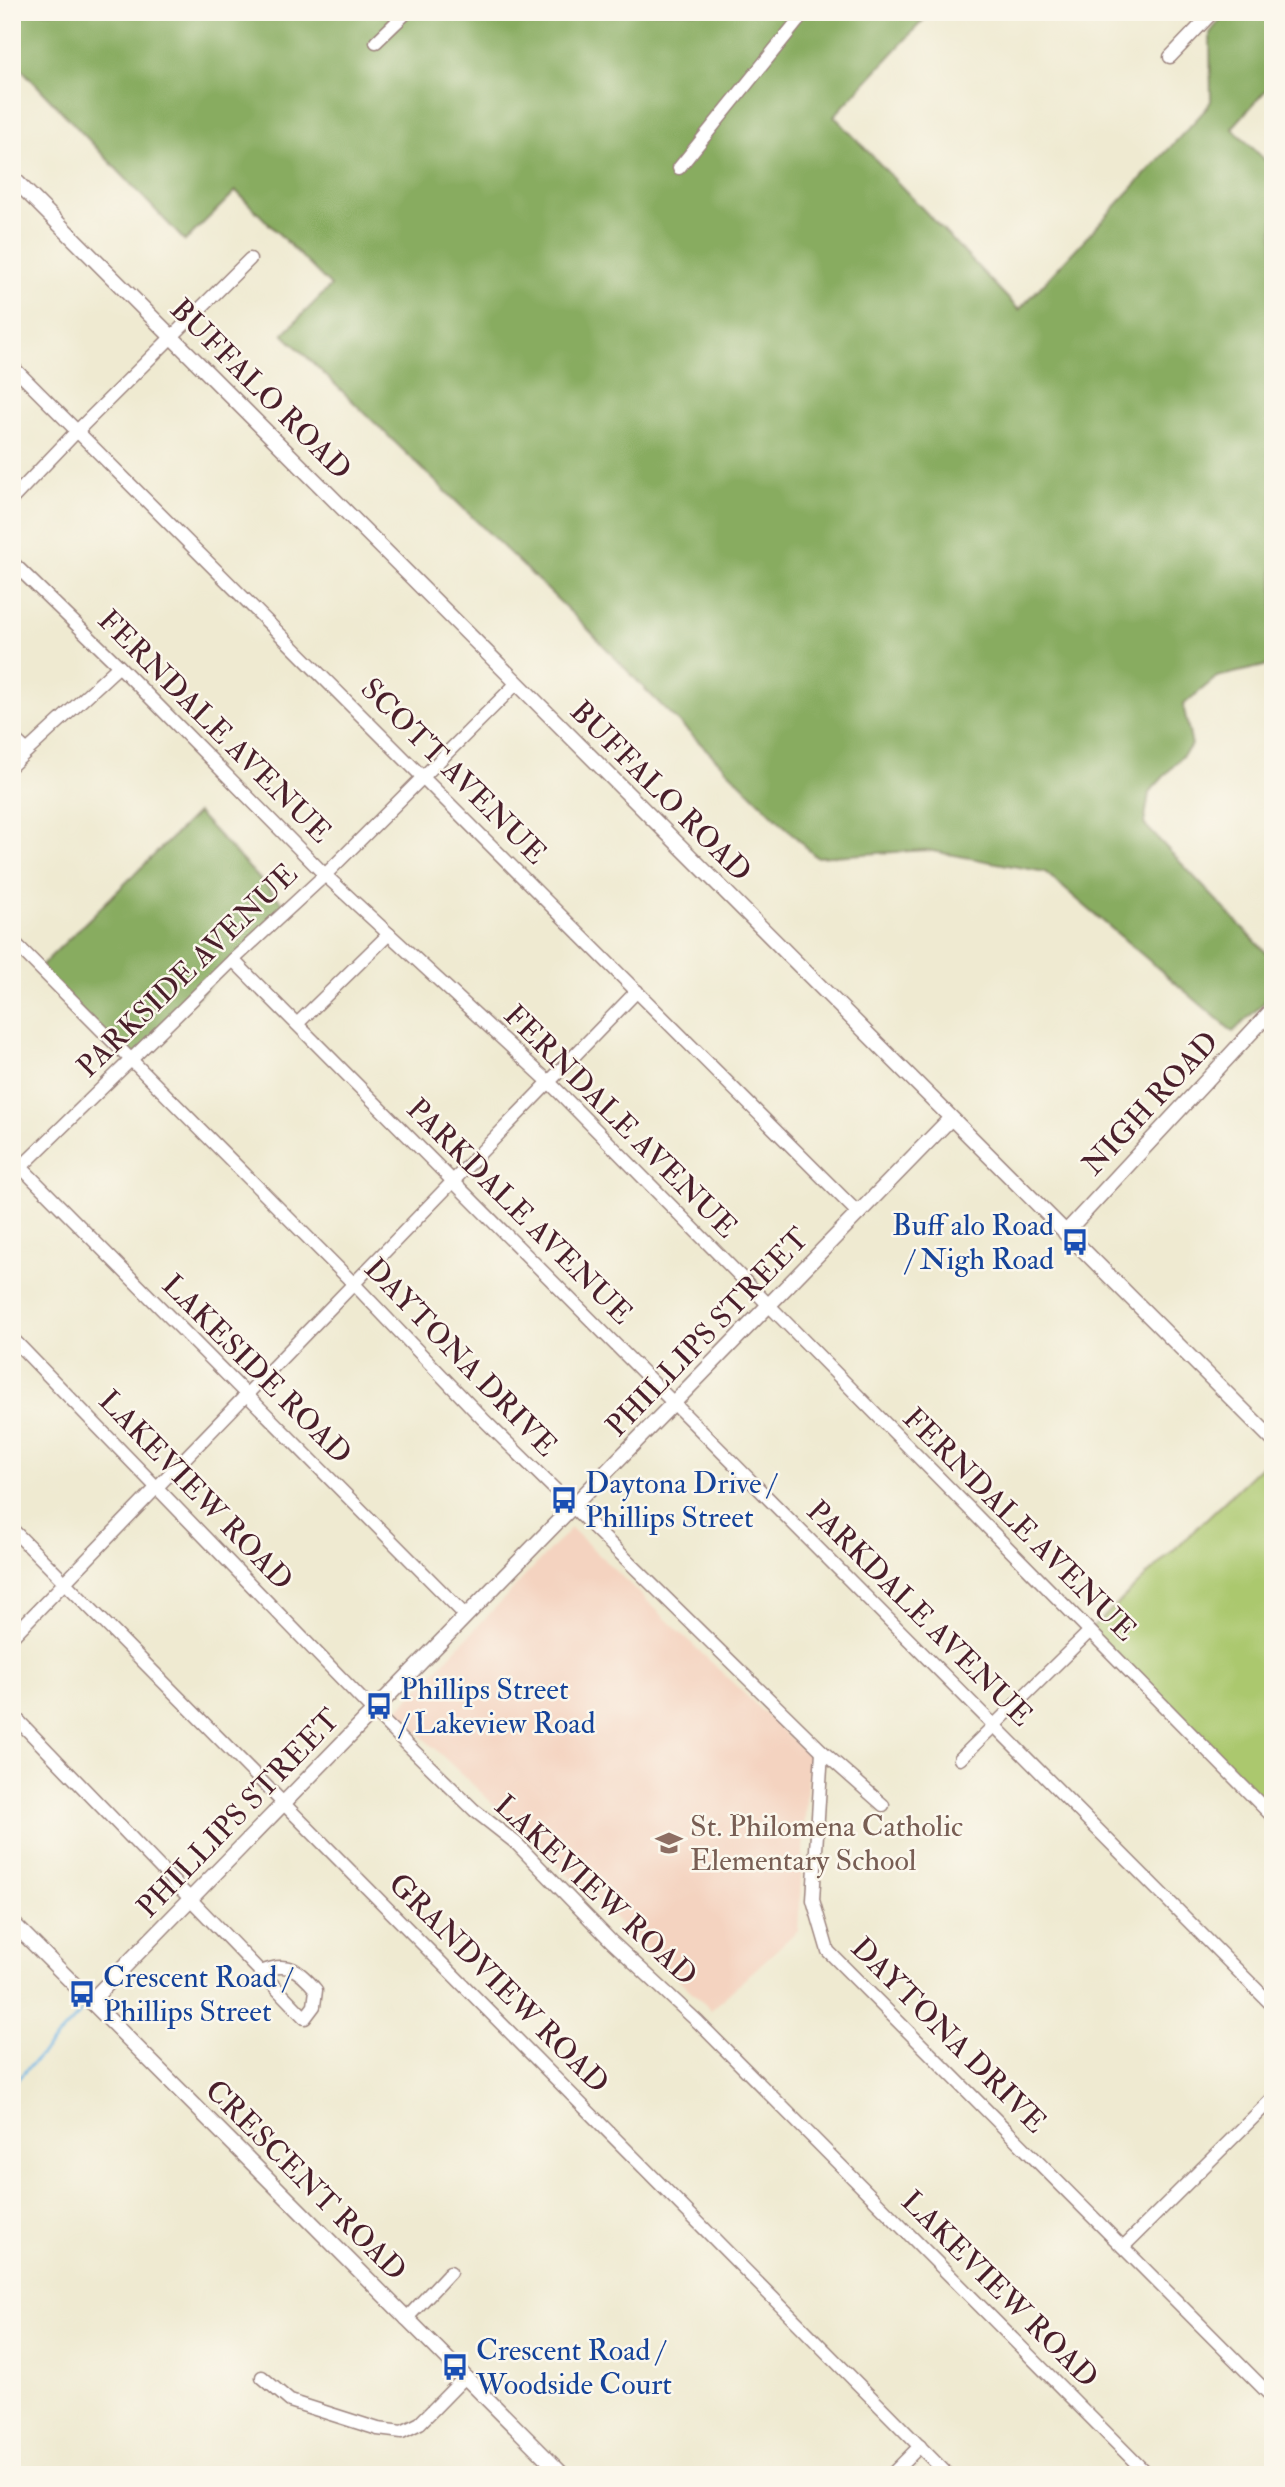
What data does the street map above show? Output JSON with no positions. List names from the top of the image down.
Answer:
{
  "streets": {
    "street": [
      "BUFFALO ROAD",
      "FERNDALE AVENUE",
      "SCOTT AVENUE",
      "PARKSIDE AVENUE",
      "NIGH ROAD",
      "PARKDALE AVENUE",
      "PHILLIPS STREET",
      "DAYTONA DRIVE",
      "LAKESIDE ROAD",
      "LAKEVIEW ROAD",
      "GRANDVIEW ROAD",
      "CRESCENT ROAD"
    ]
  },
  "crossings": [
    ["BUFFALO ROAD", "PARKSIDE AVENUE"],
    ["BUFFALO ROAD", "NIGH ROAD"],
    ["BUFFALO ROAD", "PHILLIPS STREET"],
    ["FERNDALE AVENUE", "PARKSIDE AVENUE"],
    ["FERNDALE AVENUE", "PHILLIPS STREET"],
    ["SCOTT AVENUE", "PARKSIDE AVENUE"],
    ["SCOTT AVENUE", "PHILLIPS STREET"],
    ["PARKSIDE AVENUE", "PARKDALE AVENUE"],
    ["PARKSIDE AVENUE", "DAYTONA DRIVE"],
    ["PARKSIDE AVENUE", "LAKESIDE ROAD"],
    ["PARKDALE AVENUE", "PHILLIPS STREET"],
    ["PHILLIPS STREET", "DAYTONA DRIVE"],
    ["PHILLIPS STREET", "LAKESIDE ROAD"],
    ["PHILLIPS STREET", "LAKEVIEW ROAD"],
    ["PHILLIPS STREET", "GRANDVIEW ROAD"],
    ["PHILLIPS STREET", "CRESCENT ROAD"]
  ],
  "places": {
    "bus stop": [
      "Buff alo Road / Nigh Road",
      "Daytona Drive / Phillips Street",
      "Phillips Street / Lakeview Road",
      "Crescent Road / Phillips Street",
      "Crescent Road / Woodside Court"
    ],
    "school or university": ["St. Philomena Catholic Elementary School"]
  }
}
